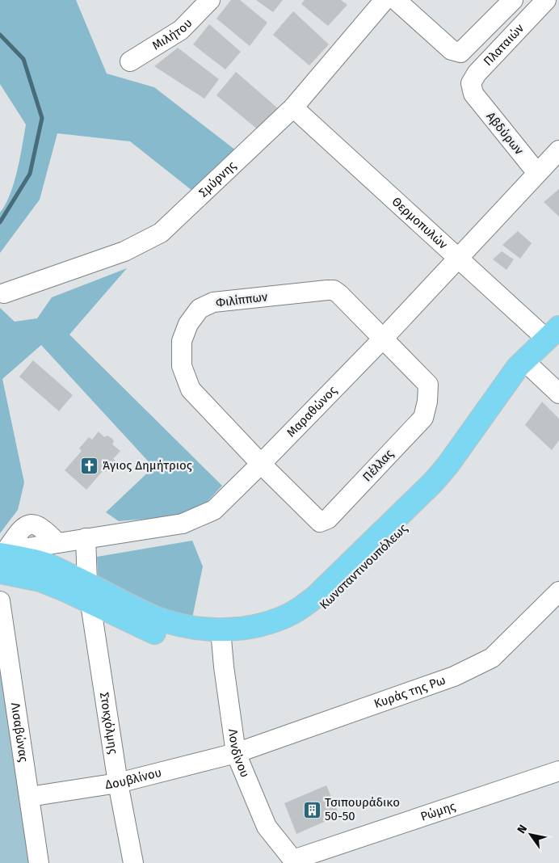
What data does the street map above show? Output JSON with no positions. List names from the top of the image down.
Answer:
{
  "streets": {
    "main road": ["Κωνσταντινουπόλεως"],
    "street": [
      "Μιλήτου",
      "Πλαταιών",
      "Αβδύρων",
      "Σμύρνης",
      "Θερμοπυλών",
      "Φιλίππων",
      "Μαραθώνος",
      "Πέλλας",
      "Κυράς της Ρω",
      "Στοκχόλμης",
      "Λισαβώνας",
      "Λονδίνου",
      "Δουβλίνου",
      "Ρώμης"
    ]
  },
  "crossings": [
    ["Πλαταιών", "Αβδύρων"],
    ["Αβδύρων", "Μαραθώνος"],
    ["Σμύρνης", "Θερμοπυλών"],
    ["Θερμοπυλών", "Μαραθώνος"],
    ["Θερμοπυλών", "Κωνσταντινουπόλεως"],
    ["Φιλίππων", "Μαραθώνος"],
    ["Φιλίππων", "Πέλλας"],
    ["Μαραθώνος", "Πέλλας"],
    ["Μαραθώνος", "Κωνσταντινουπόλεως"],
    ["Μαραθώνος", "Στοκχόλμης"],
    ["Κωνσταντινουπόλεως", "Στοκχόλμης"],
    ["Κωνσταντινουπόλεως", "Λονδίνου"],
    ["Κυράς της Ρω", "Λονδίνου"],
    ["Κυράς της Ρω", "Δουβλίνου"],
    ["Στοκχόλμης", "Δουβλίνου"],
    ["Λισαβώνας", "Δουβλίνου"],
    ["Λονδίνου", "Δουβλίνου"],
    ["Λονδίνου", "Ρώμης"]
  ],
  "places": {
    "church": ["Άγιος Δημήτριος"],
    "building": ["Τσιπουράδικο 50-50"]
  },
  "north": "top left"
}
